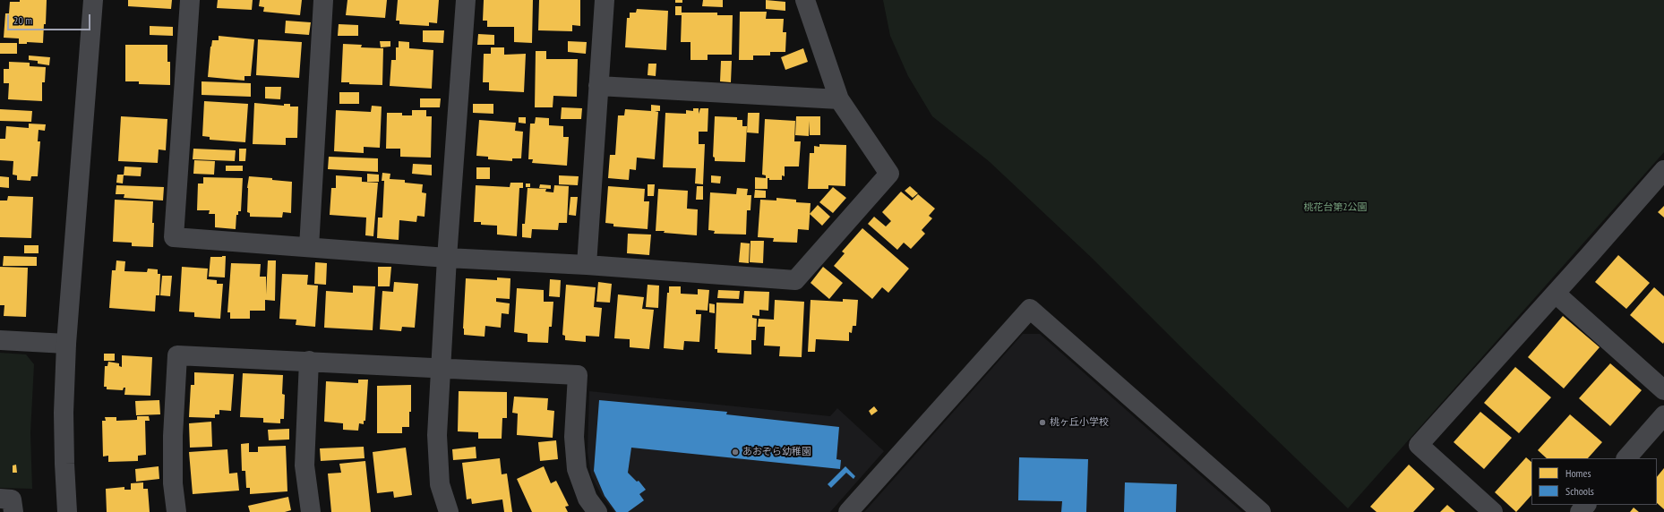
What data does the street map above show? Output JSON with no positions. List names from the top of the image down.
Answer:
{
  "parks": ["桃花台第2公園"],
  "places": ["桃ヶ丘小学校", "あおぞら幼稚園"],
  "legend": ["Homes", "Schools"],
  "scale_bar": "20 m"
}
